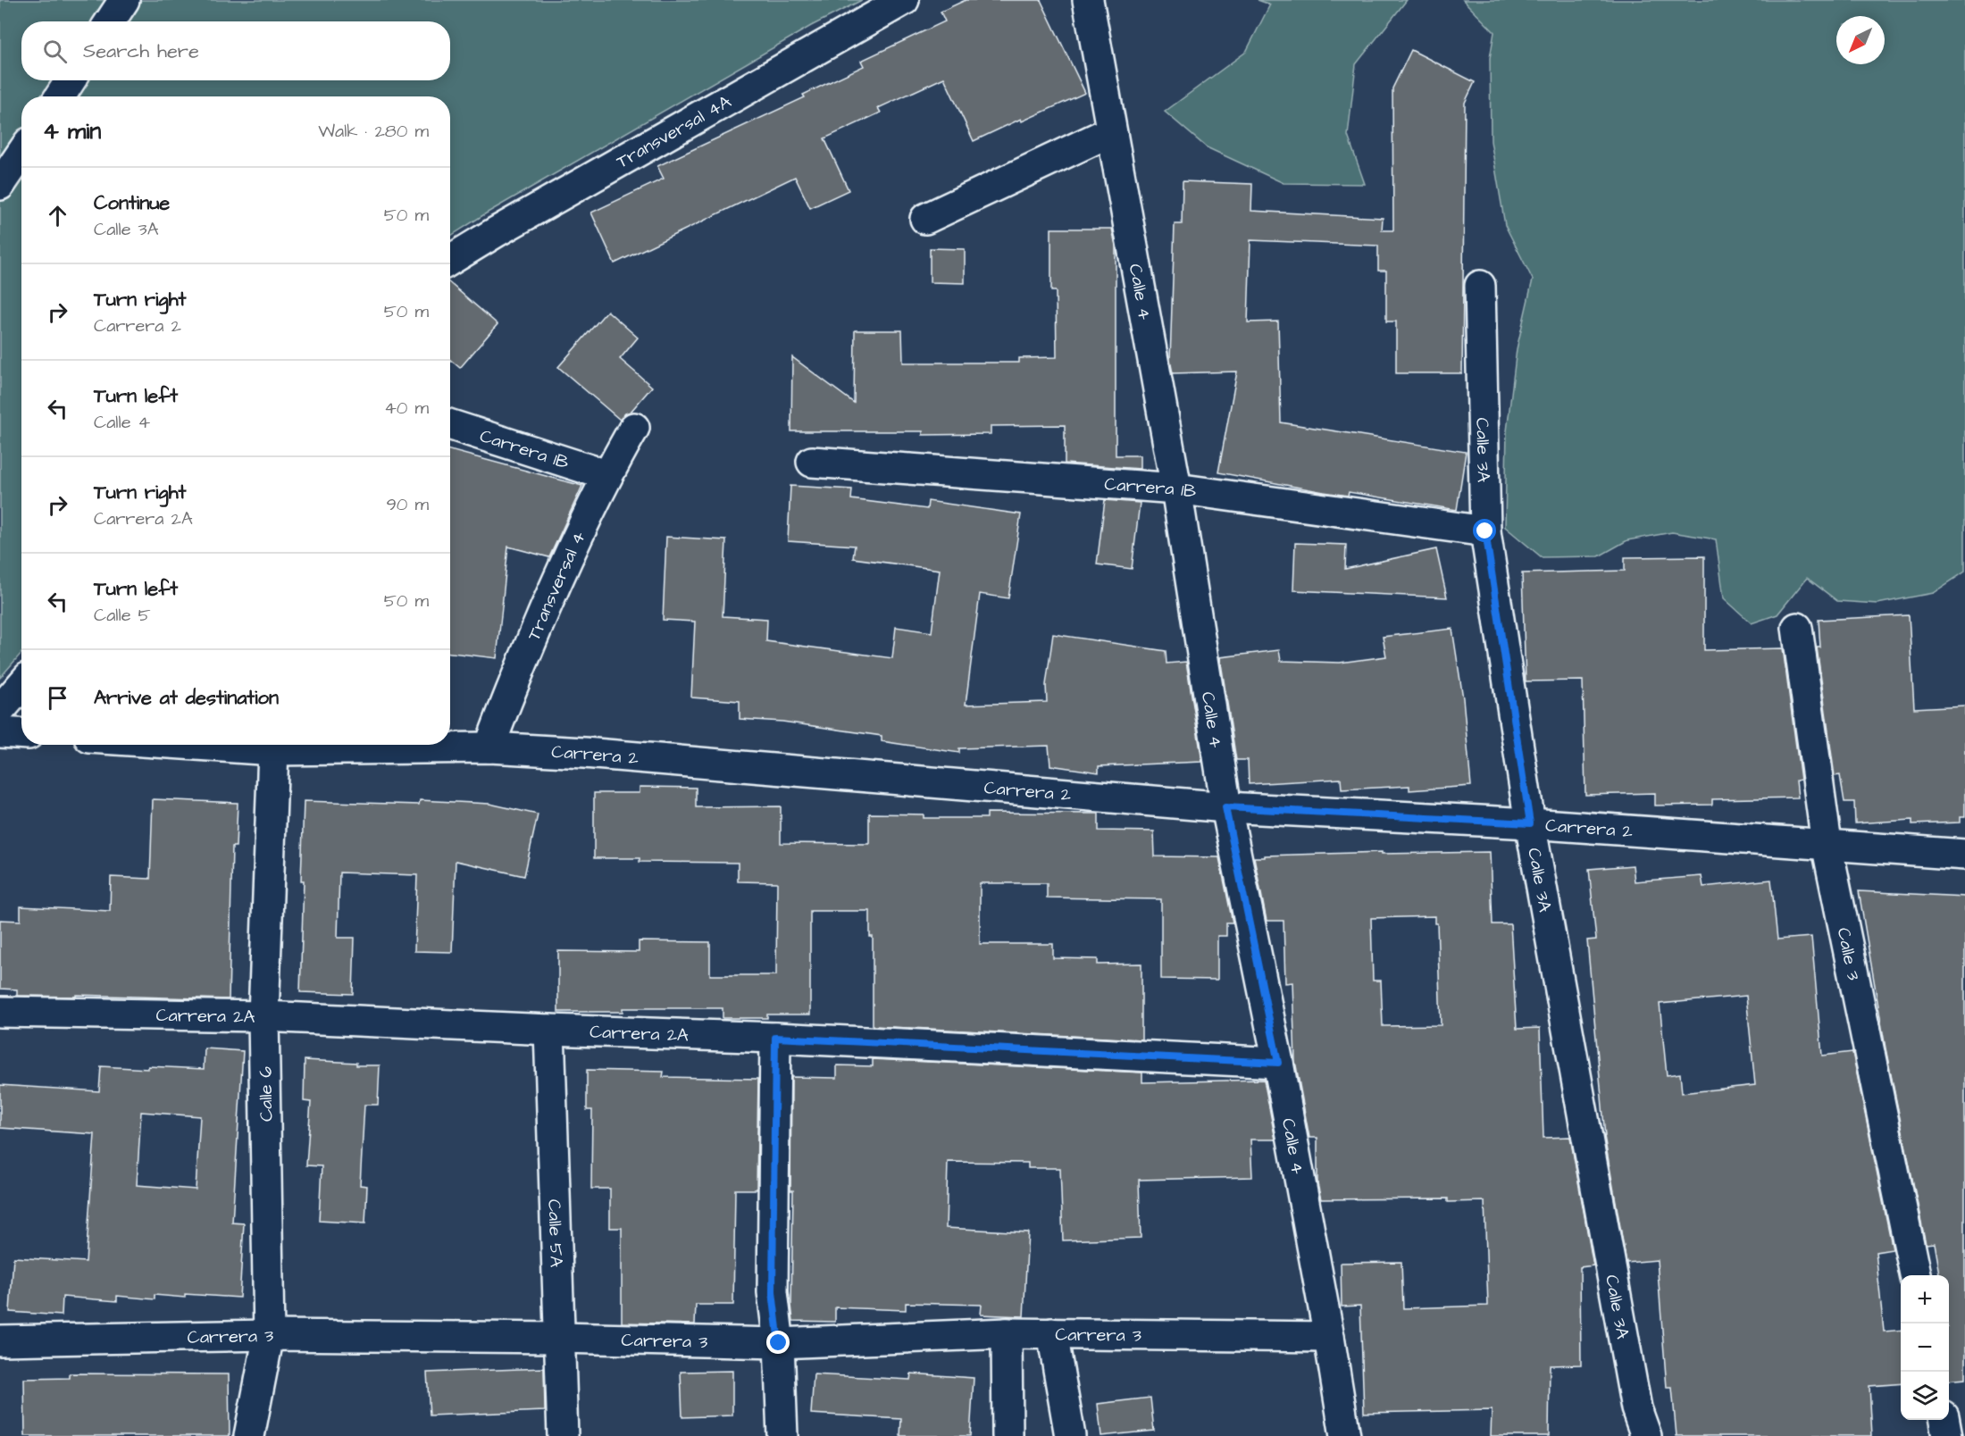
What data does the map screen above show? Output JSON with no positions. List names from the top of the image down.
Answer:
{
  "streets": {
    "street": [
      "Transversal 4A",
      "Calle 4",
      "Carrera 1B",
      "Calle 3A",
      "Transversal 4",
      "Carrera 2",
      "Calle 3",
      "Carrera 2A",
      "Calle 6",
      "Calle 5A",
      "Carrera 3"
    ]
  },
  "crossings": [
    ["Calle 4", "Carrera 1B"],
    ["Calle 4", "Carrera 2"],
    ["Calle 4", "Carrera 2A"],
    ["Calle 4", "Carrera 3"],
    ["Carrera 1B", "Calle 3A"],
    ["Carrera 1B", "Transversal 4"],
    ["Calle 3A", "Carrera 2"],
    ["Transversal 4", "Carrera 2"],
    ["Carrera 2", "Calle 3"],
    ["Carrera 2", "Calle 6"],
    ["Carrera 2A", "Calle 6"],
    ["Carrera 2A", "Calle 5A"],
    ["Calle 6", "Carrera 3"],
    ["Calle 5A", "Carrera 3"]
  ],
  "north": "bottom left",
  "page": {
    "search": "Search here",
    "heading": ["4 min", "Walk · 280 m"],
    "list": [
      ["Continue", "Calle 3A", "50 m"],
      ["Turn right", "Carrera 2", "50 m"],
      ["Turn left", "Calle 4", "40 m"],
      ["Turn right", "Carrera 2A", "90 m"],
      ["Turn left", "Calle 5", "50 m"],
      "Arrive at destination"
    ],
    "map_buttons": ["+", "−"]
  }
}
